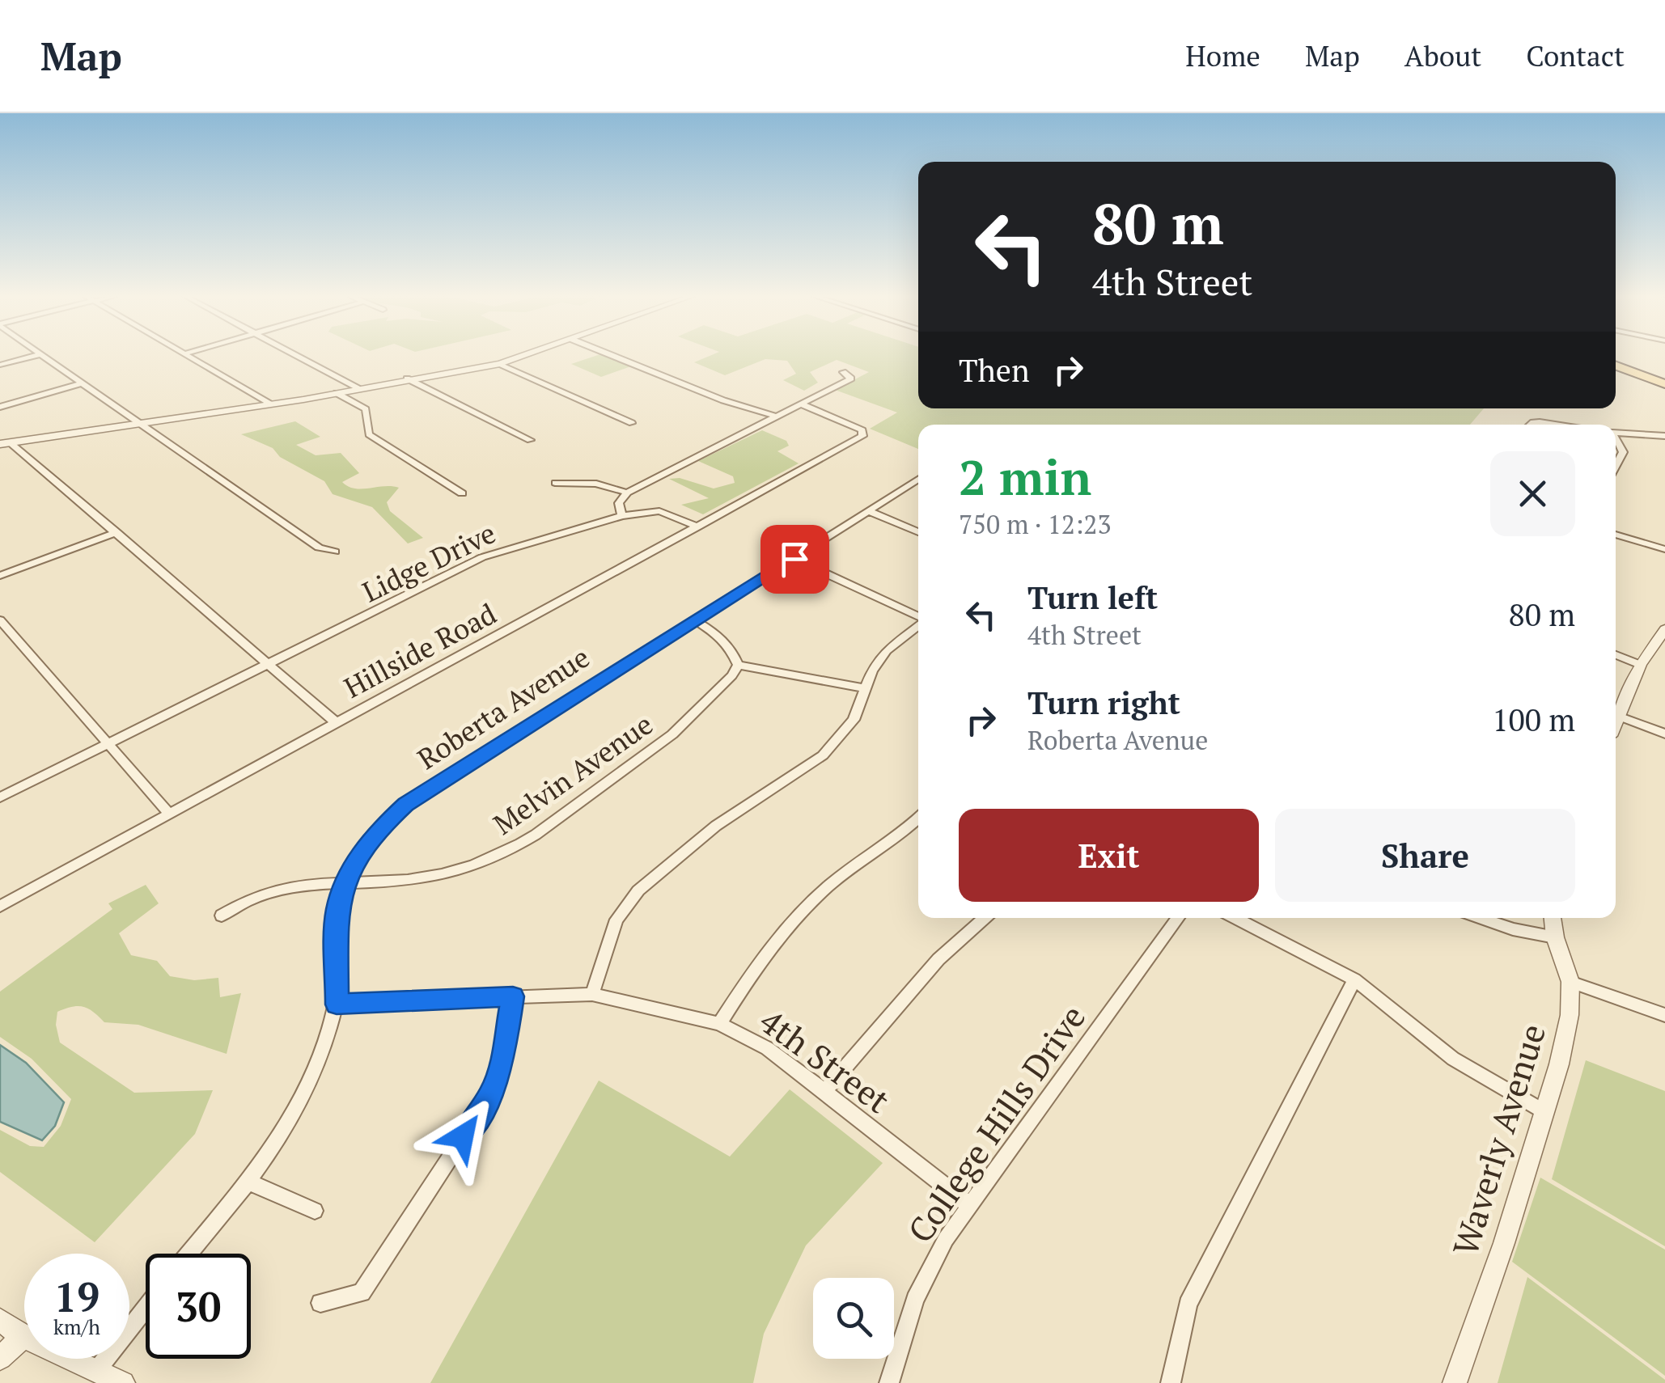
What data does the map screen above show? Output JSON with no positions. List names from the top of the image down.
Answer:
{
  "streets": {
    "street": [
      "Lidge Drive",
      "Hillside Road",
      "Roberta Avenue",
      "Melvin Avenue",
      "4th Street",
      "College Hills Drive",
      "Waverly Avenue"
    ]
  },
  "crossings": [
    ["Lidge Drive", "Hillside Road"],
    ["Roberta Avenue", "Melvin Avenue"],
    ["Roberta Avenue", "4th Street"],
    ["4th Street", "College Hills Drive"]
  ],
  "page": {
    "header": "Map",
    "nav": [
      "Home",
      "Map",
      "About",
      "Contact"
    ],
    "turn": ["80 m", "4th Street"],
    "then": "Then",
    "heading": ["2 min", "750 m · 12:23"],
    "list": [
      {
        "name": "Turn left",
        "note": "4th Street",
        "value": "80 m"
      },
      {
        "name": "Turn right",
        "note": "Roberta Avenue",
        "value": "100 m"
      }
    ],
    "buttons": ["Exit", "Share"],
    "speed": "19 km/h",
    "limit": "30"
  }
}
